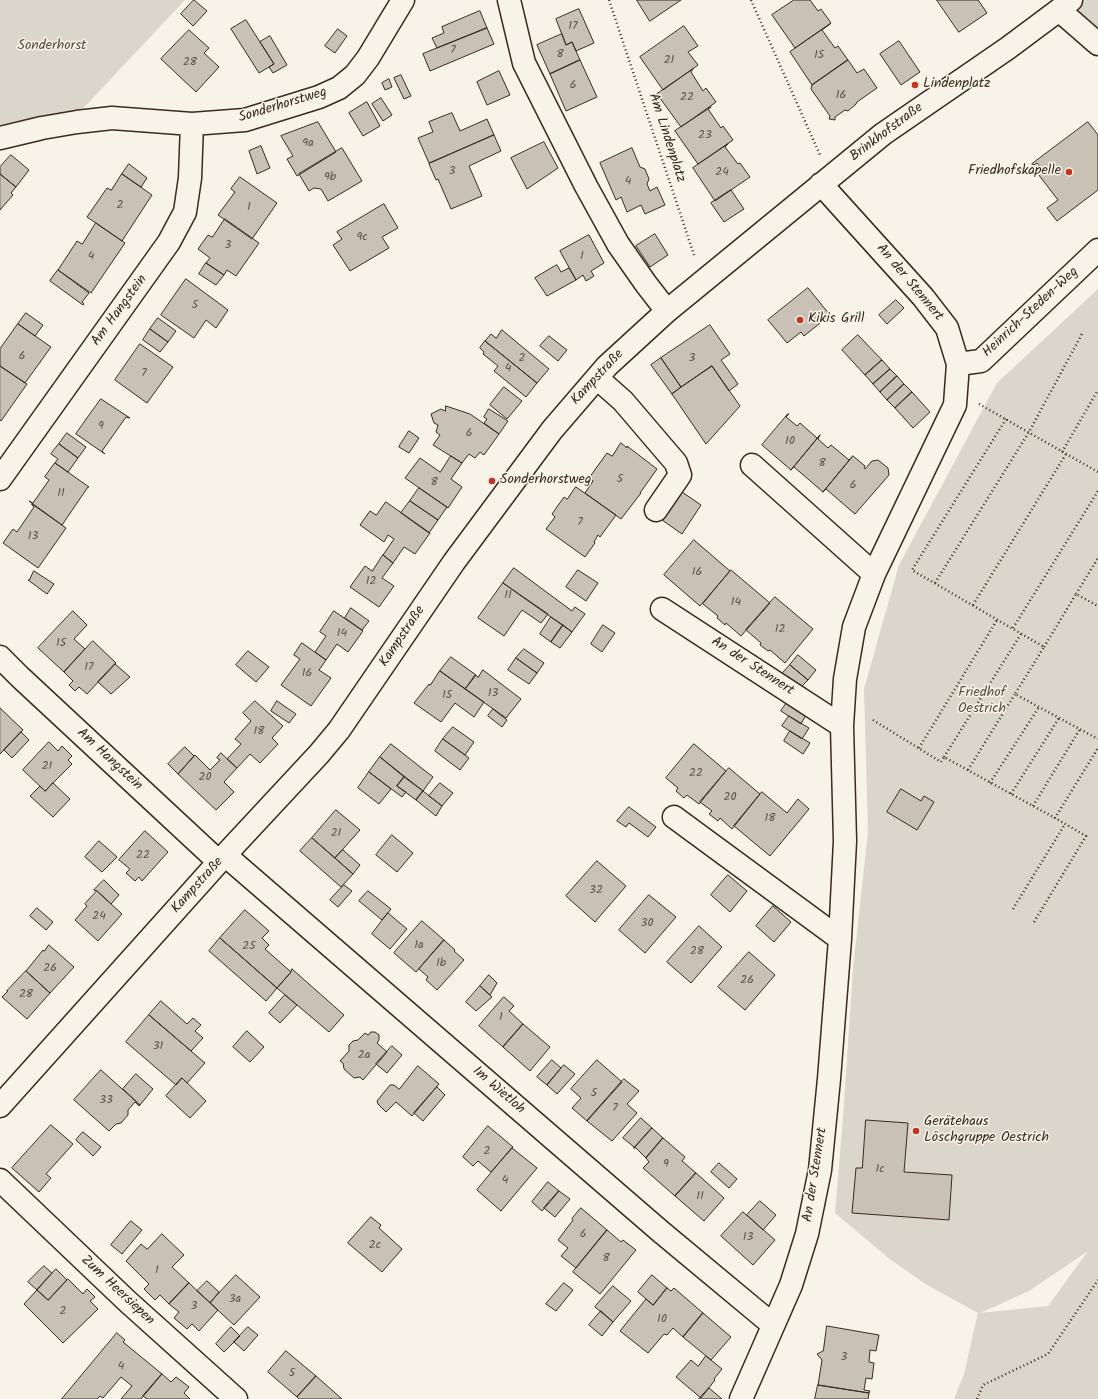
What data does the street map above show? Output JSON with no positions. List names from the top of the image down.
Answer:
{
  "streets": {
    "street": [
      "Sonderhorstweg",
      "Brinkhofstraße",
      "An der Stennert",
      "Am Hangstein",
      "Heinrich-Steden-Weg",
      "Kampstraße",
      "Im Wietloh",
      "Zum Heersiepen"
    ],
    "path": ["Am Lindenplatz"]
  },
  "crossings": [
    ["Sonderhorstweg", "Am Hangstein"],
    ["Brinkhofstraße", "An der Stennert"],
    ["Brinkhofstraße", "Kampstraße"],
    ["Am Lindenplatz", "Kampstraße"],
    ["An der Stennert", "Heinrich-Steden-Weg"],
    ["An der Stennert", "Kampstraße"],
    ["An der Stennert", "Im Wietloh"],
    ["Am Hangstein", "Kampstraße"],
    ["Am Hangstein", "Im Wietloh"],
    ["Kampstraße", "Im Wietloh"]
  ],
  "parks": ["Sonderhorst", "Friedhof Oestrich"],
  "places": [
    "Lindenplatz",
    "Friedhofskapelle",
    "Kikis Grill",
    "Sonderhorstweg",
    "Gerätehaus Löschgruppe Oestrich"
  ],
  "house_numbers": [
    "17",
    "7",
    "8",
    "15",
    "21",
    "28",
    "6",
    "16",
    "22",
    "23",
    "9a",
    "3",
    "24",
    "9b",
    "4",
    "2",
    "1",
    "9c",
    "3",
    "4",
    "1",
    "5",
    "6",
    "2",
    "3",
    "4",
    "7",
    "9",
    "6",
    "10",
    "8",
    "5",
    "8",
    "6",
    "11",
    "7",
    "13",
    "16",
    "12",
    "11",
    "14",
    "12",
    "14",
    "15",
    "17",
    "16",
    "13",
    "15",
    "18",
    "21",
    "22",
    "20",
    "20",
    "18",
    "21",
    "22",
    "32",
    "24",
    "30",
    "1a",
    "25",
    "28",
    "1b",
    "26",
    "26",
    "28",
    "1",
    "31",
    "2a",
    "5",
    "33",
    "7",
    "2",
    "9",
    "1c",
    "4",
    "11",
    "6",
    "13",
    "2c",
    "8",
    "1",
    "3a",
    "3",
    "2",
    "10",
    "3",
    "4",
    "5"
  ]
}
